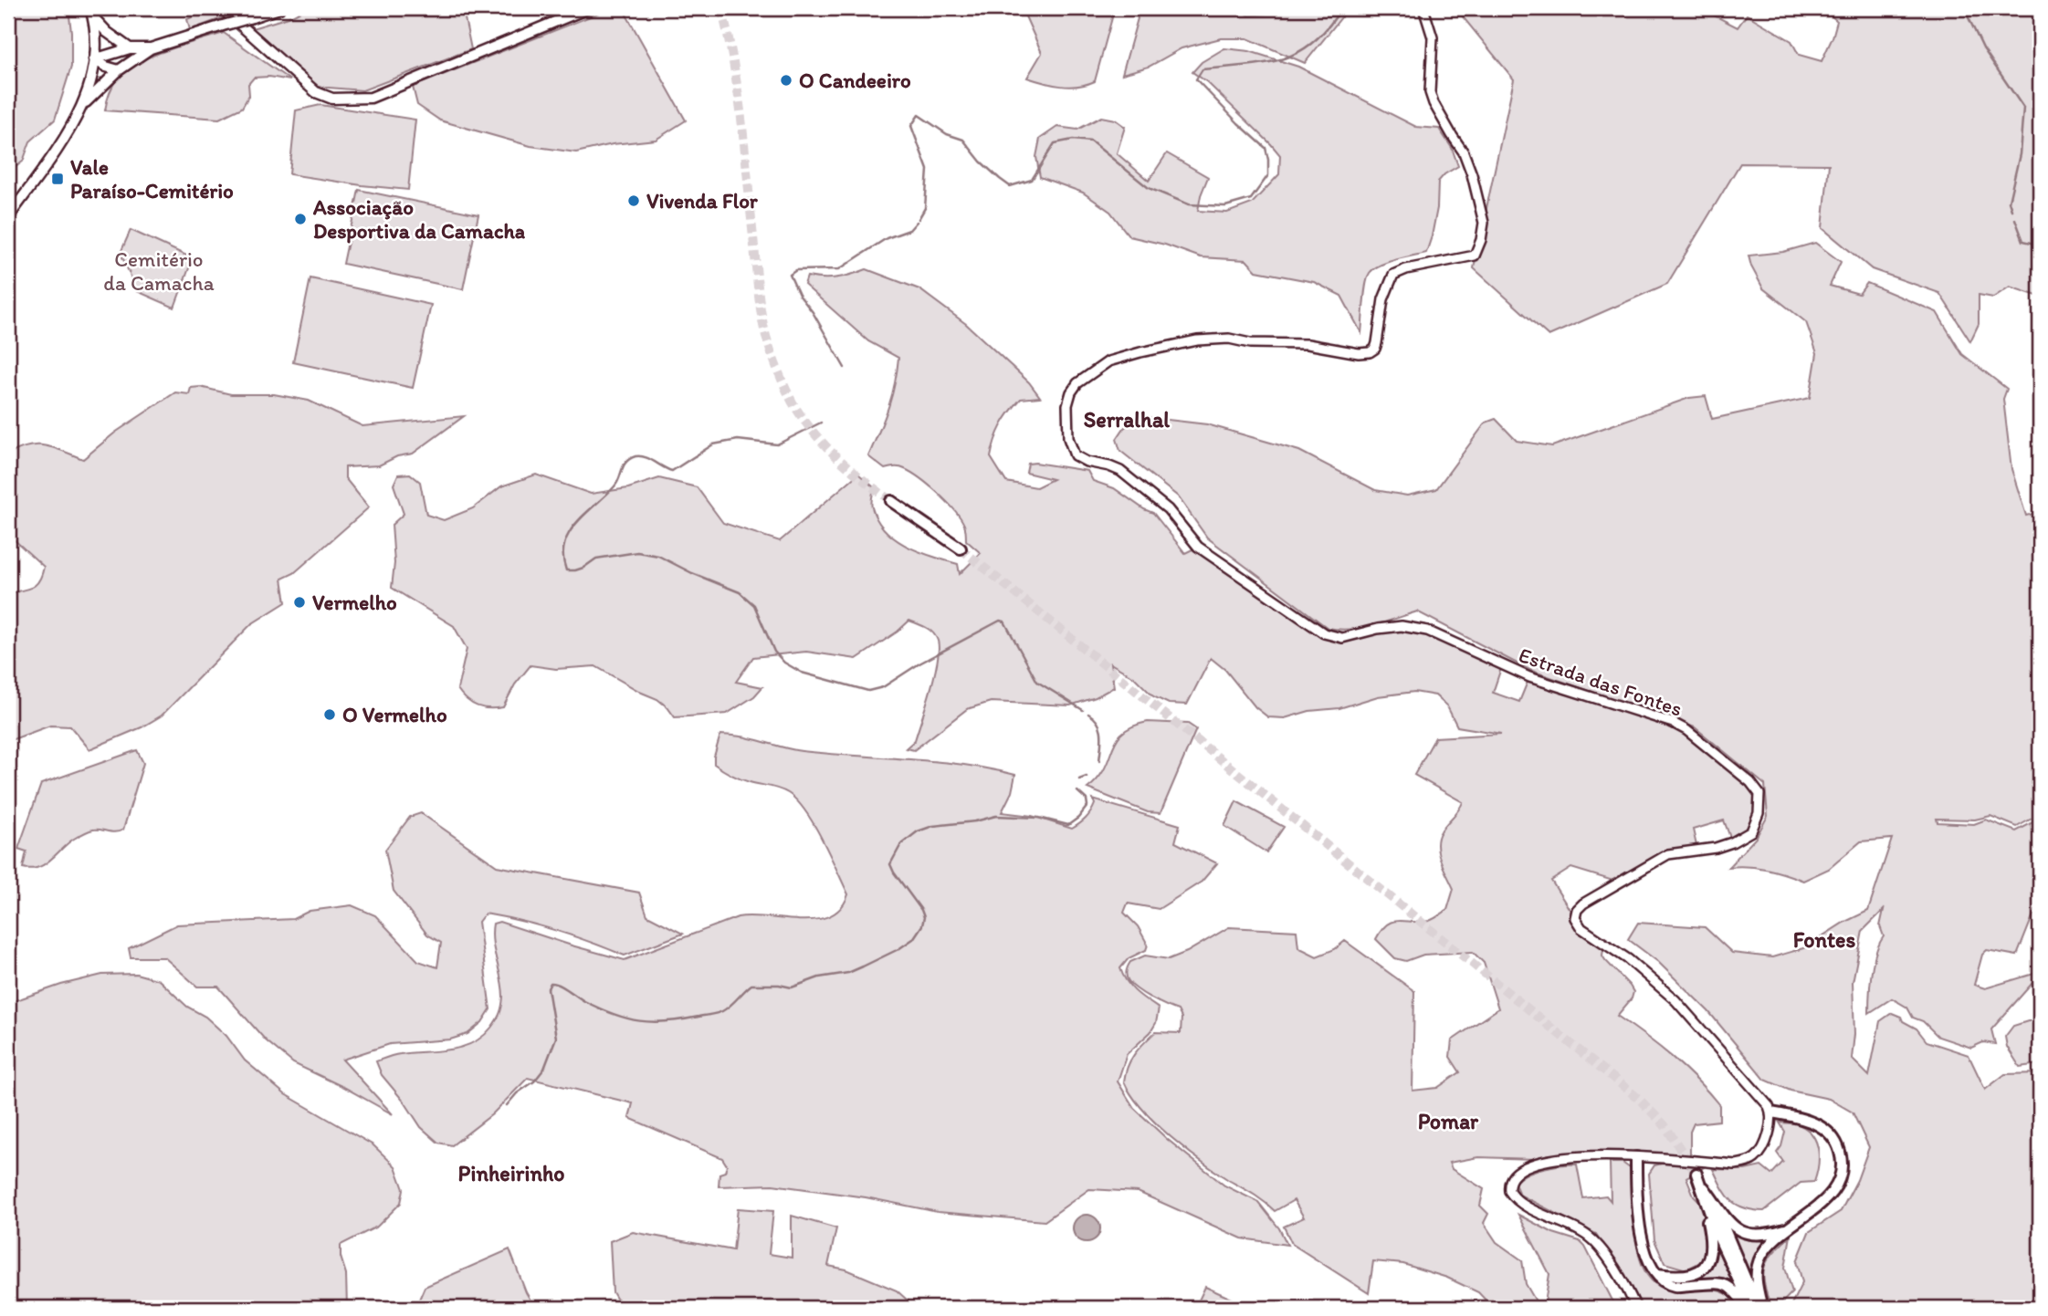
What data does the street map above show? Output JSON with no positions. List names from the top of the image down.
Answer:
{
  "streets": {
    "street": ["Estrada das Fontes"]
  },
  "districts": [
    "Serralhal",
    "Fontes",
    "Pomar",
    "Pinheirinho"
  ],
  "parks": ["Cemitério da Camacha"],
  "places": {
    "other": [
      "O Candeeiro",
      "Vivenda Flor",
      "Associação Desportiva da Camacha",
      "Vermelho",
      "O Vermelho"
    ],
    "transit": ["Vale Paraíso-Cemitério"]
  }
}
